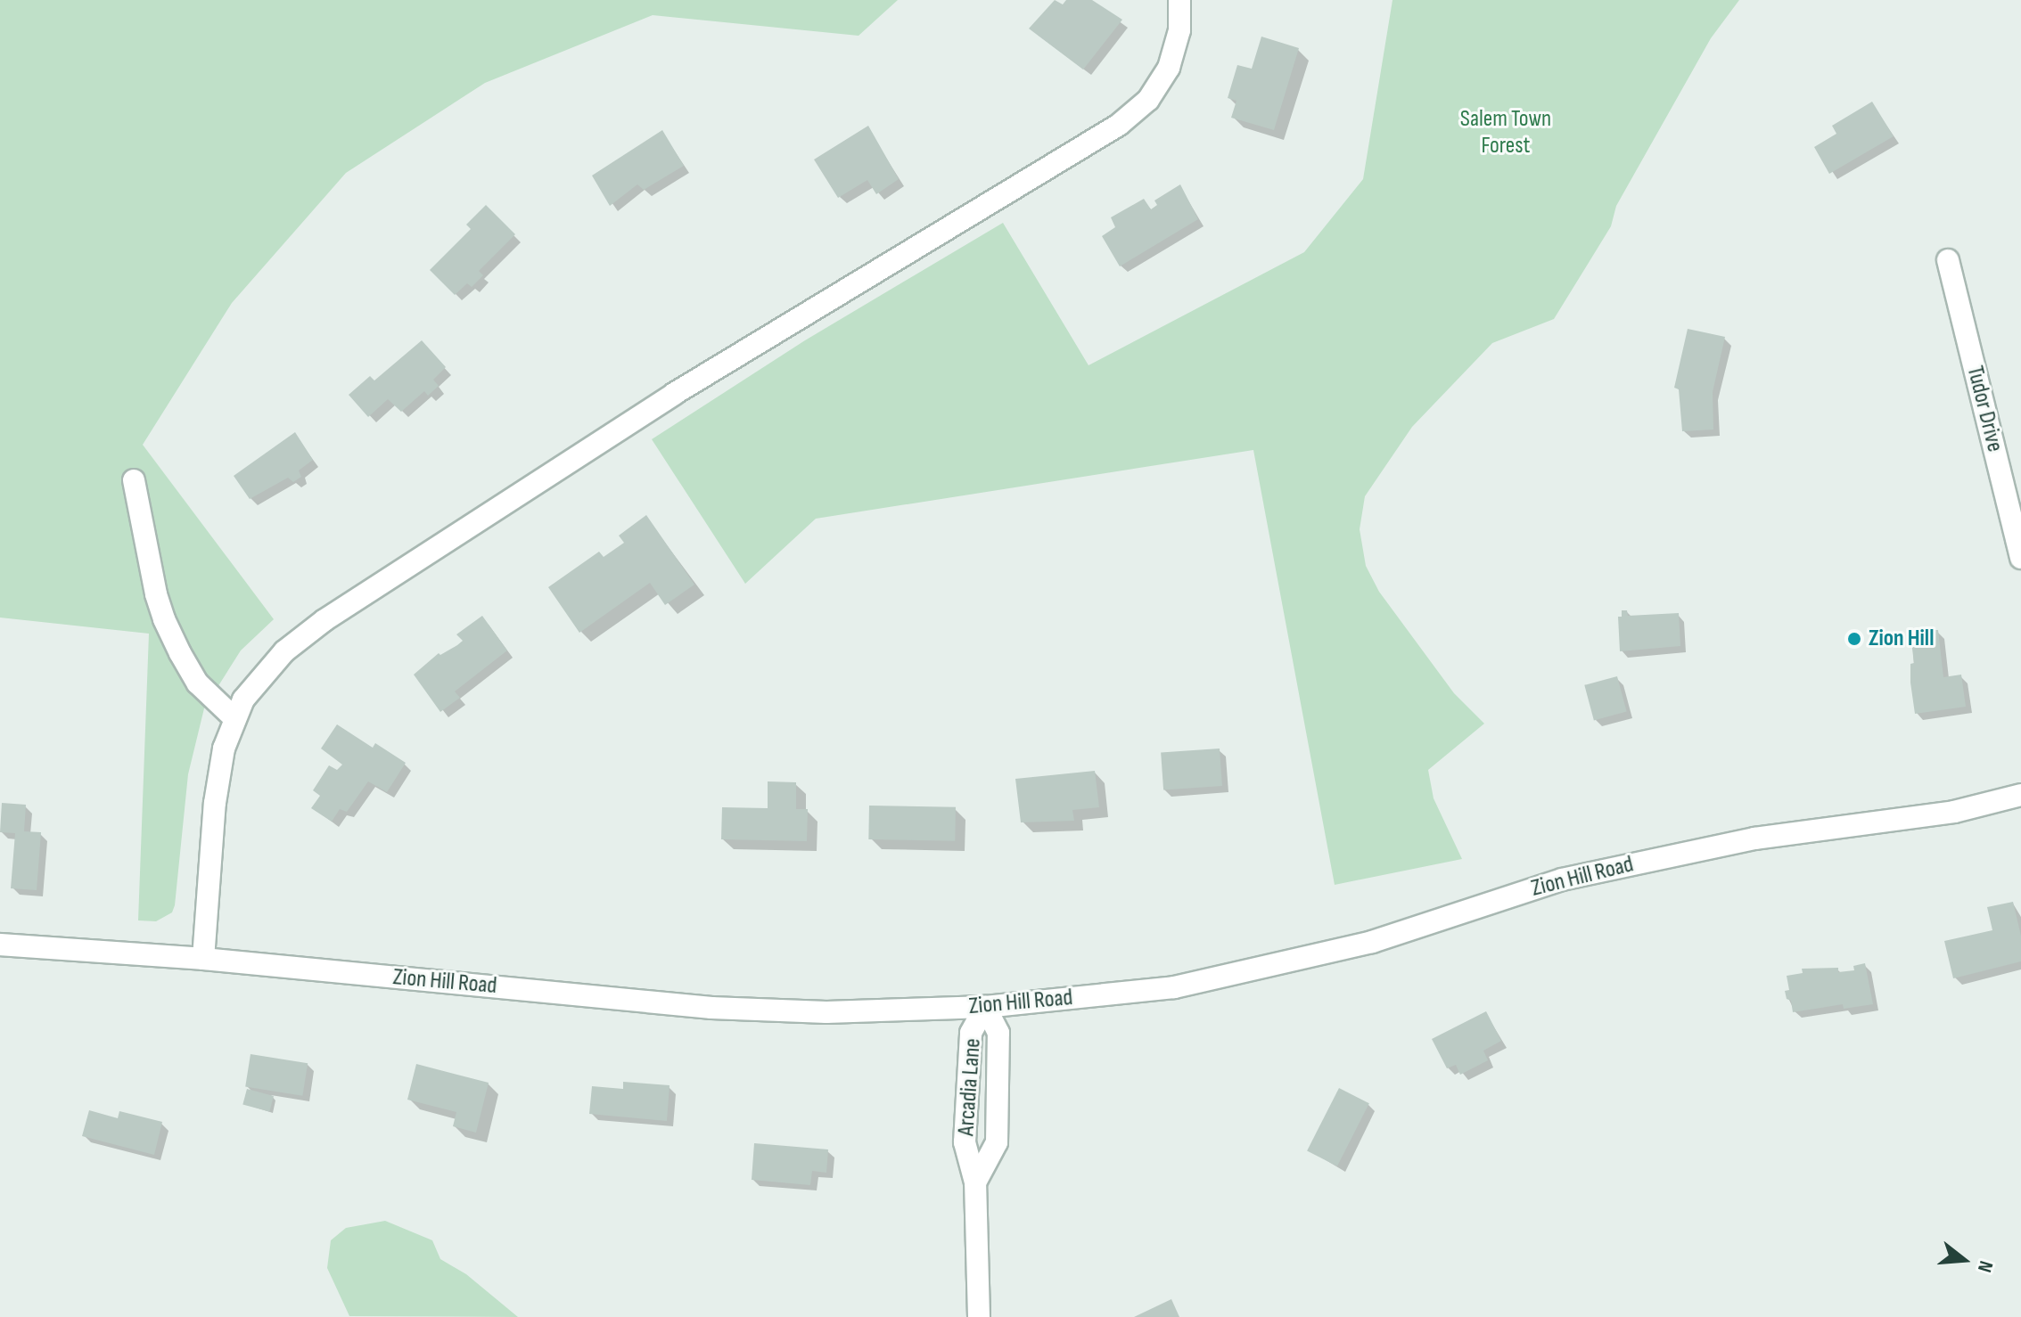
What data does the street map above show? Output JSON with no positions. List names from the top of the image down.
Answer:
{
  "streets": {
    "street": ["Tudor Drive", "Zion Hill Road", "Arcadia Lane"]
  },
  "crossings": [
    ["Zion Hill Road", "Arcadia Lane"]
  ],
  "parks": ["Salem Town Forest"],
  "places": ["Zion Hill"],
  "north": "right"
}
